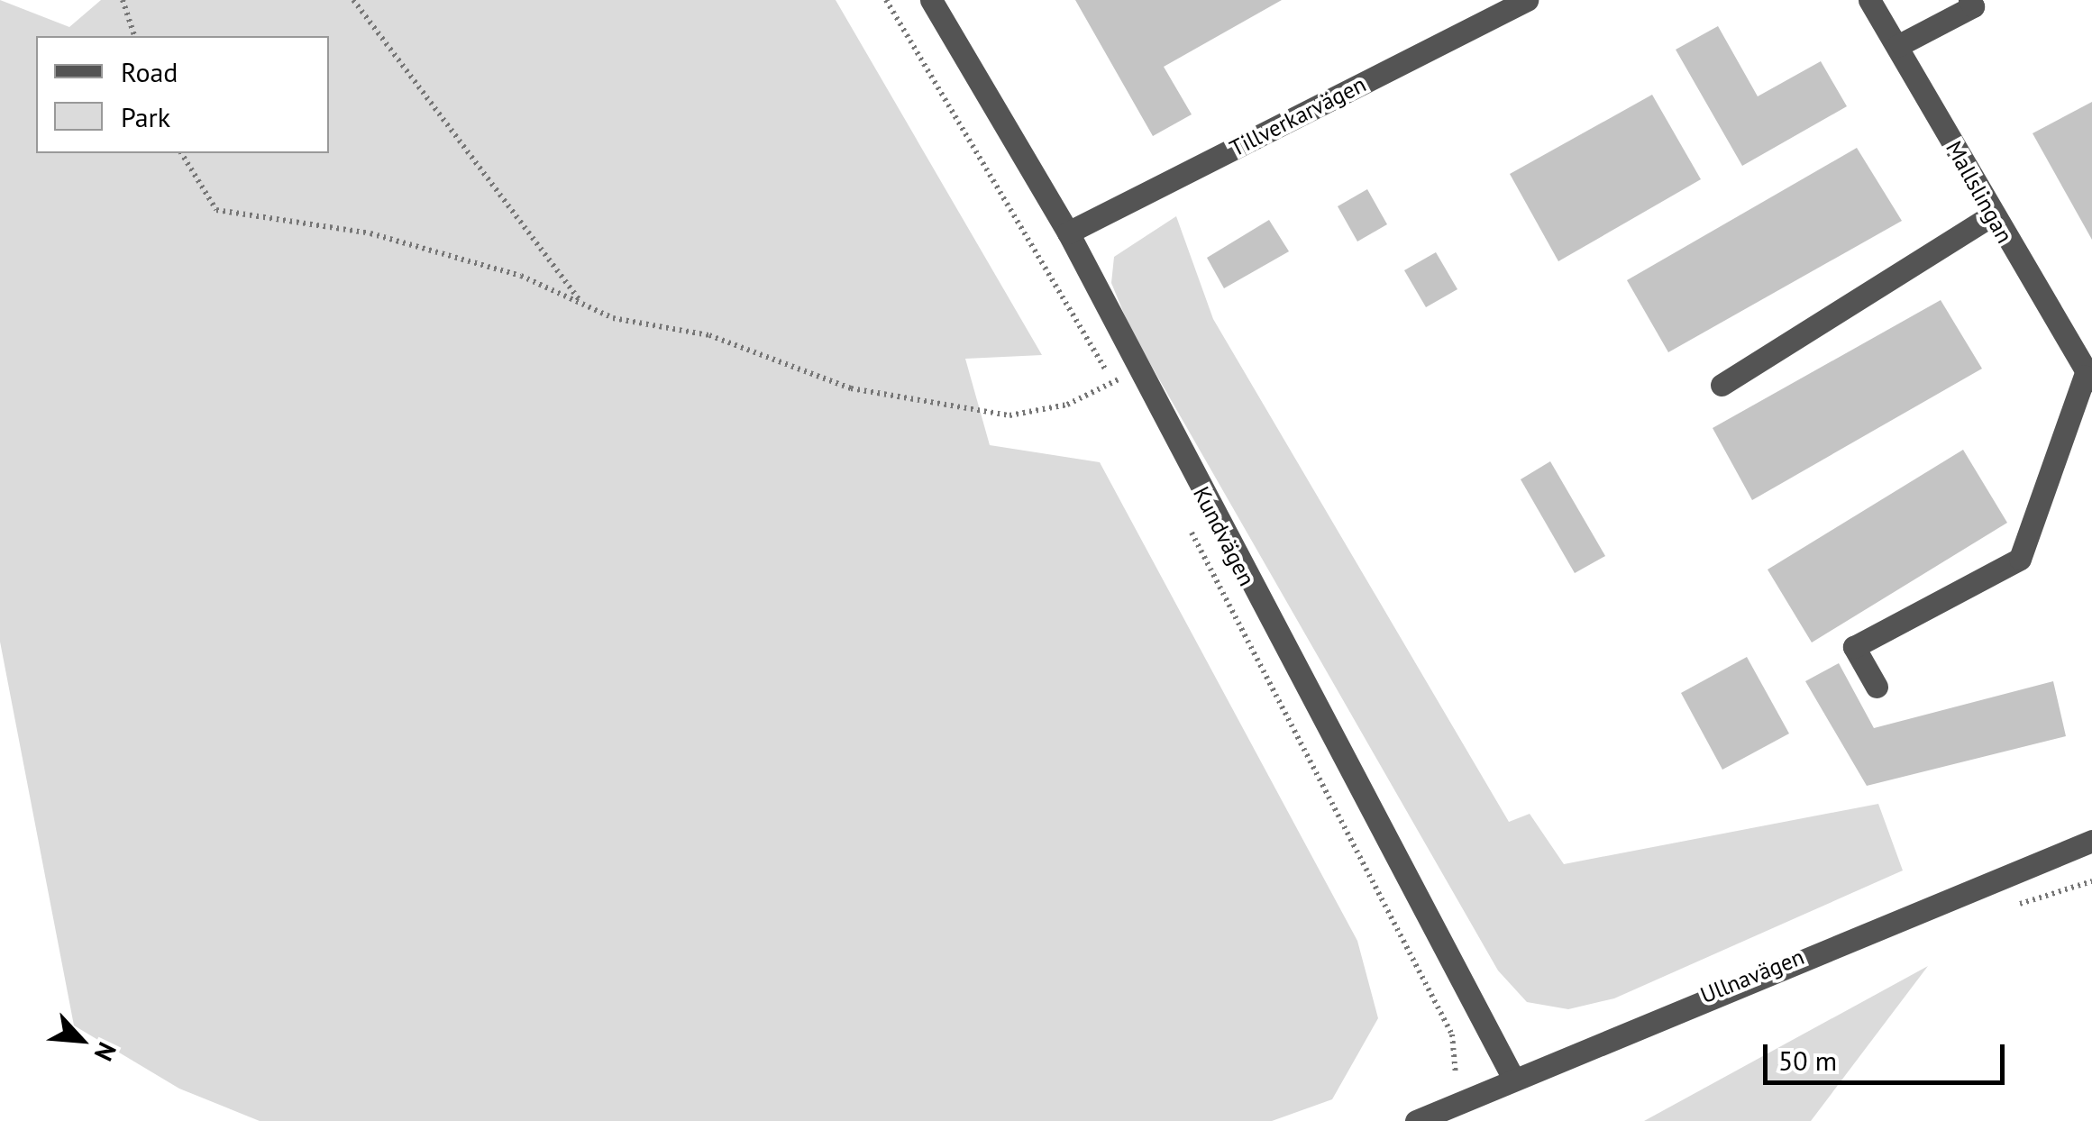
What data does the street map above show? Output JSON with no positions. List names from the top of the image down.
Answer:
{
  "streets": {
    "street": [
      "Tillverkarvägen",
      "Mallslingan",
      "Kundvägen",
      "Ullnavägen"
    ]
  },
  "crossings": [
    ["Tillverkarvägen", "Kundvägen"],
    ["Kundvägen", "Ullnavägen"]
  ],
  "legend": ["Road", "Park"],
  "scale_bar": "50 m",
  "north": "bottom right"
}
